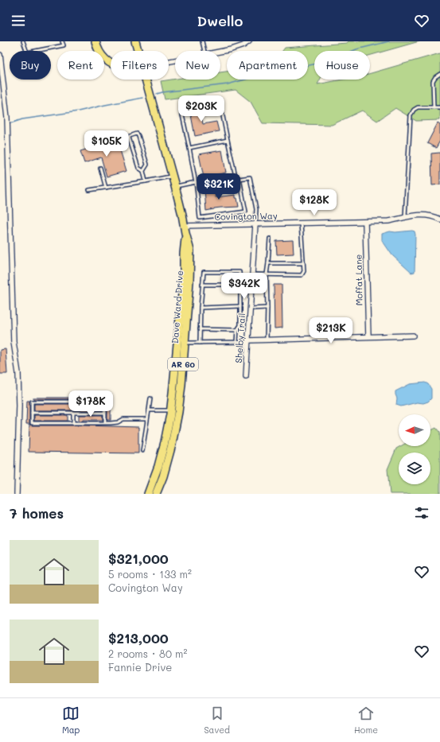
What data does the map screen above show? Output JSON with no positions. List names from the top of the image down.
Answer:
{
  "streets": {
    "main road": ["Dave Ward Drive", "AR 60"],
    "street": ["Covington Way", "Moffat Lane", "Shelby Trail"]
  },
  "crossings": [
    ["Covington Way", "Moffat Lane"],
    ["Covington Way", "Dave Ward Drive"],
    ["Covington Way", "Shelby Trail"]
  ],
  "north": "left",
  "page": {
    "header": "Dwello",
    "chip": [
      "Buy",
      "Rent",
      "Filters",
      "New",
      "Apartment",
      "House"
    ],
    "price": [
      "$203K",
      "$105K",
      "$321K",
      "$128K",
      "$342K",
      "$213K",
      "$178K"
    ],
    "heading": "7 homes",
    "list": [
      {
        "name": "$321,000",
        "note": "5 rooms · 133 m² · Covington Way"
      },
      {
        "name": "$213,000",
        "note": "2 rooms · 80 m² · Fannie Drive"
      }
    ],
    "tabs": ["Map", "Saved", "Home"]
  }
}
